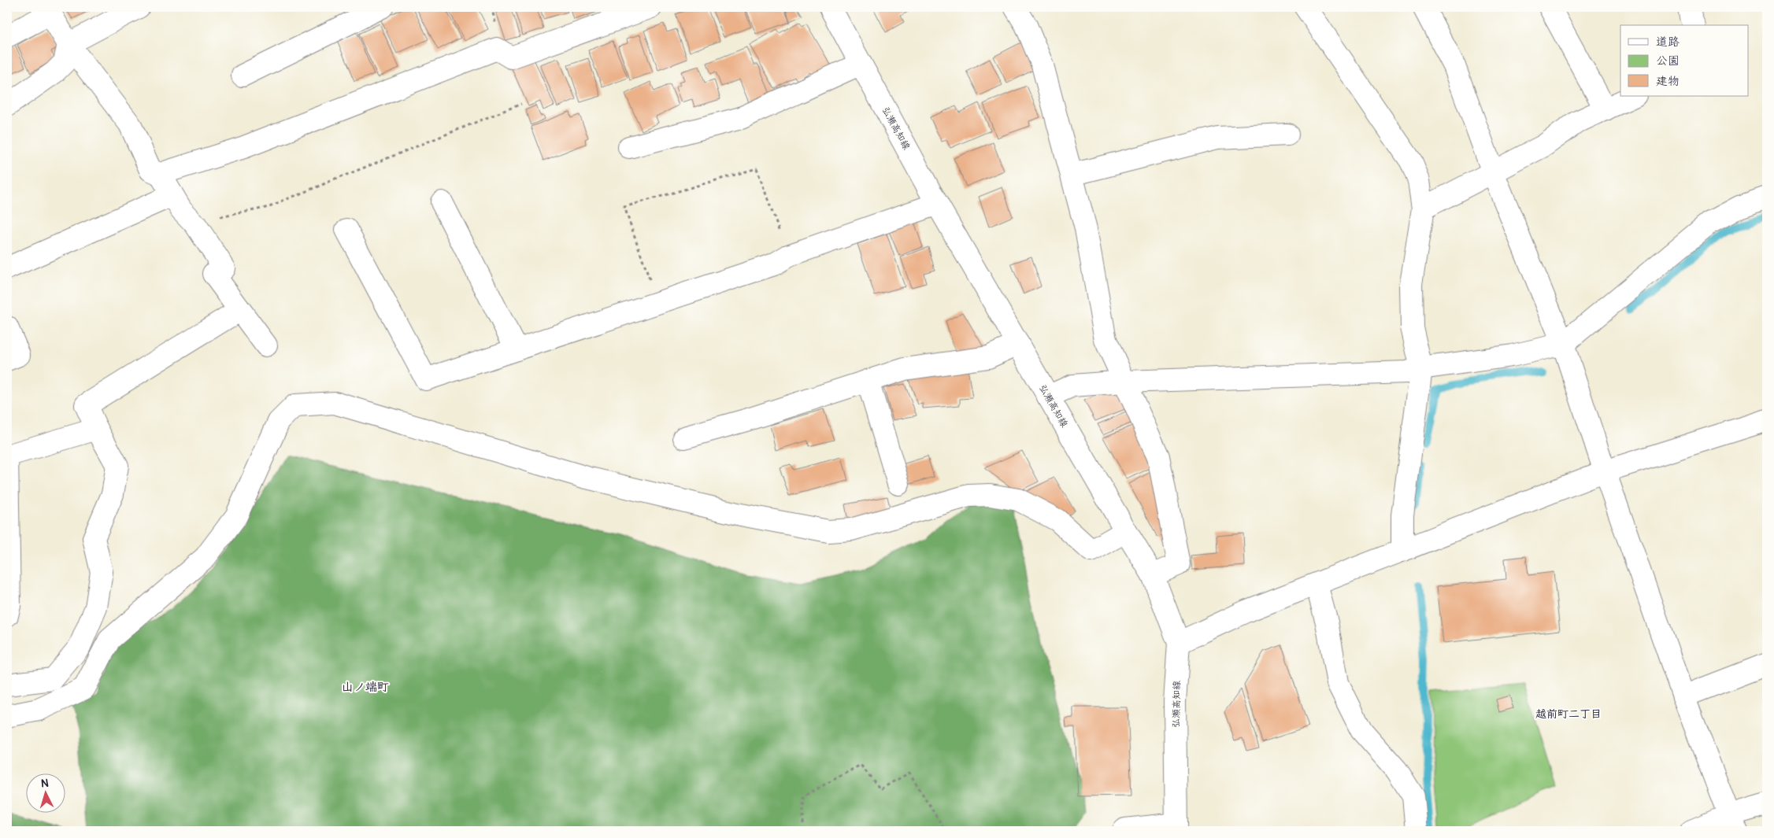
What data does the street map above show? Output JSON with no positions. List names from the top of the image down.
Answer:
{
  "streets": {
    "street": ["弘瀬高知線"]
  },
  "districts": ["山ノ端町", "越前町二丁目"],
  "legend": ["道路", "公園", "建物"],
  "north": "top"
}
